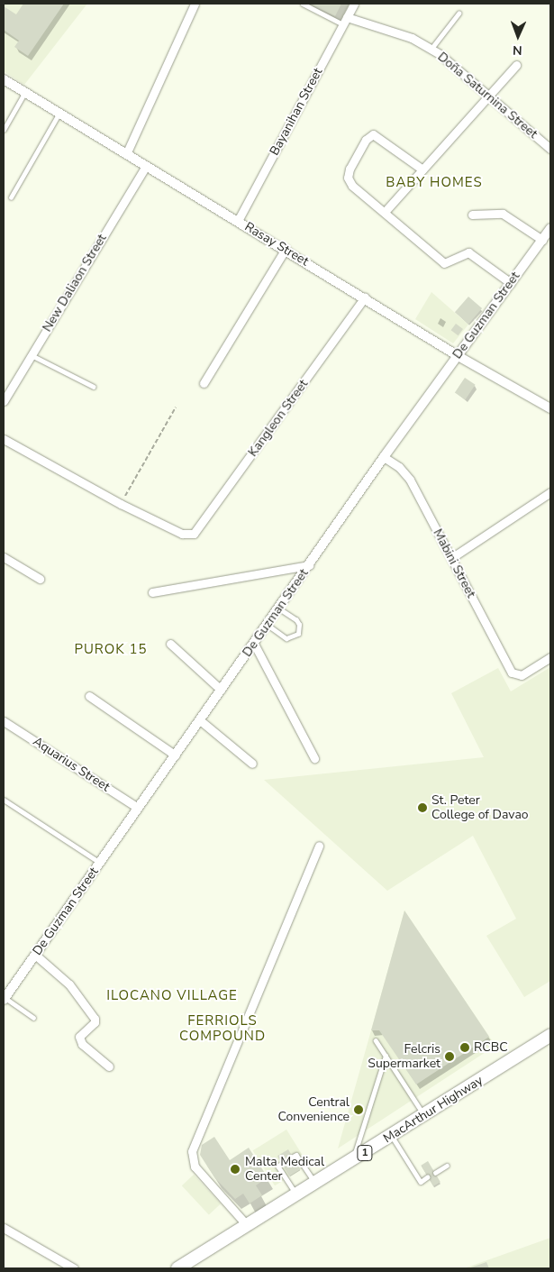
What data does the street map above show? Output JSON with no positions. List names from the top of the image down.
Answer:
{
  "streets": {
    "highway": ["MacArthur Highway", "1"],
    "street": [
      "Doña Saturnina Street",
      "Bayanihan Street",
      "Rasay Street",
      "New Daliaon Street",
      "De Guzman Street",
      "Kangleon Street",
      "Mabini Street",
      "Aquarius Street"
    ]
  },
  "crossings": [
    ["Doña Saturnina Street", "Bayanihan Street"],
    ["Bayanihan Street", "Rasay Street"],
    ["Rasay Street", "New Daliaon Street"],
    ["Rasay Street", "De Guzman Street"],
    ["Rasay Street", "Kangleon Street"],
    ["De Guzman Street", "Mabini Street"],
    ["De Guzman Street", "Aquarius Street"]
  ],
  "districts": [
    "BABY HOMES",
    "PUROK 15",
    "ILOCANO VILLAGE",
    "FERRIOLS COMPOUND"
  ],
  "places": [
    "St. Peter College of Davao",
    "RCBC",
    "Felcris Supermarket",
    "Central Convenience",
    "Malta Medical Center"
  ],
  "north": "bottom"
}
